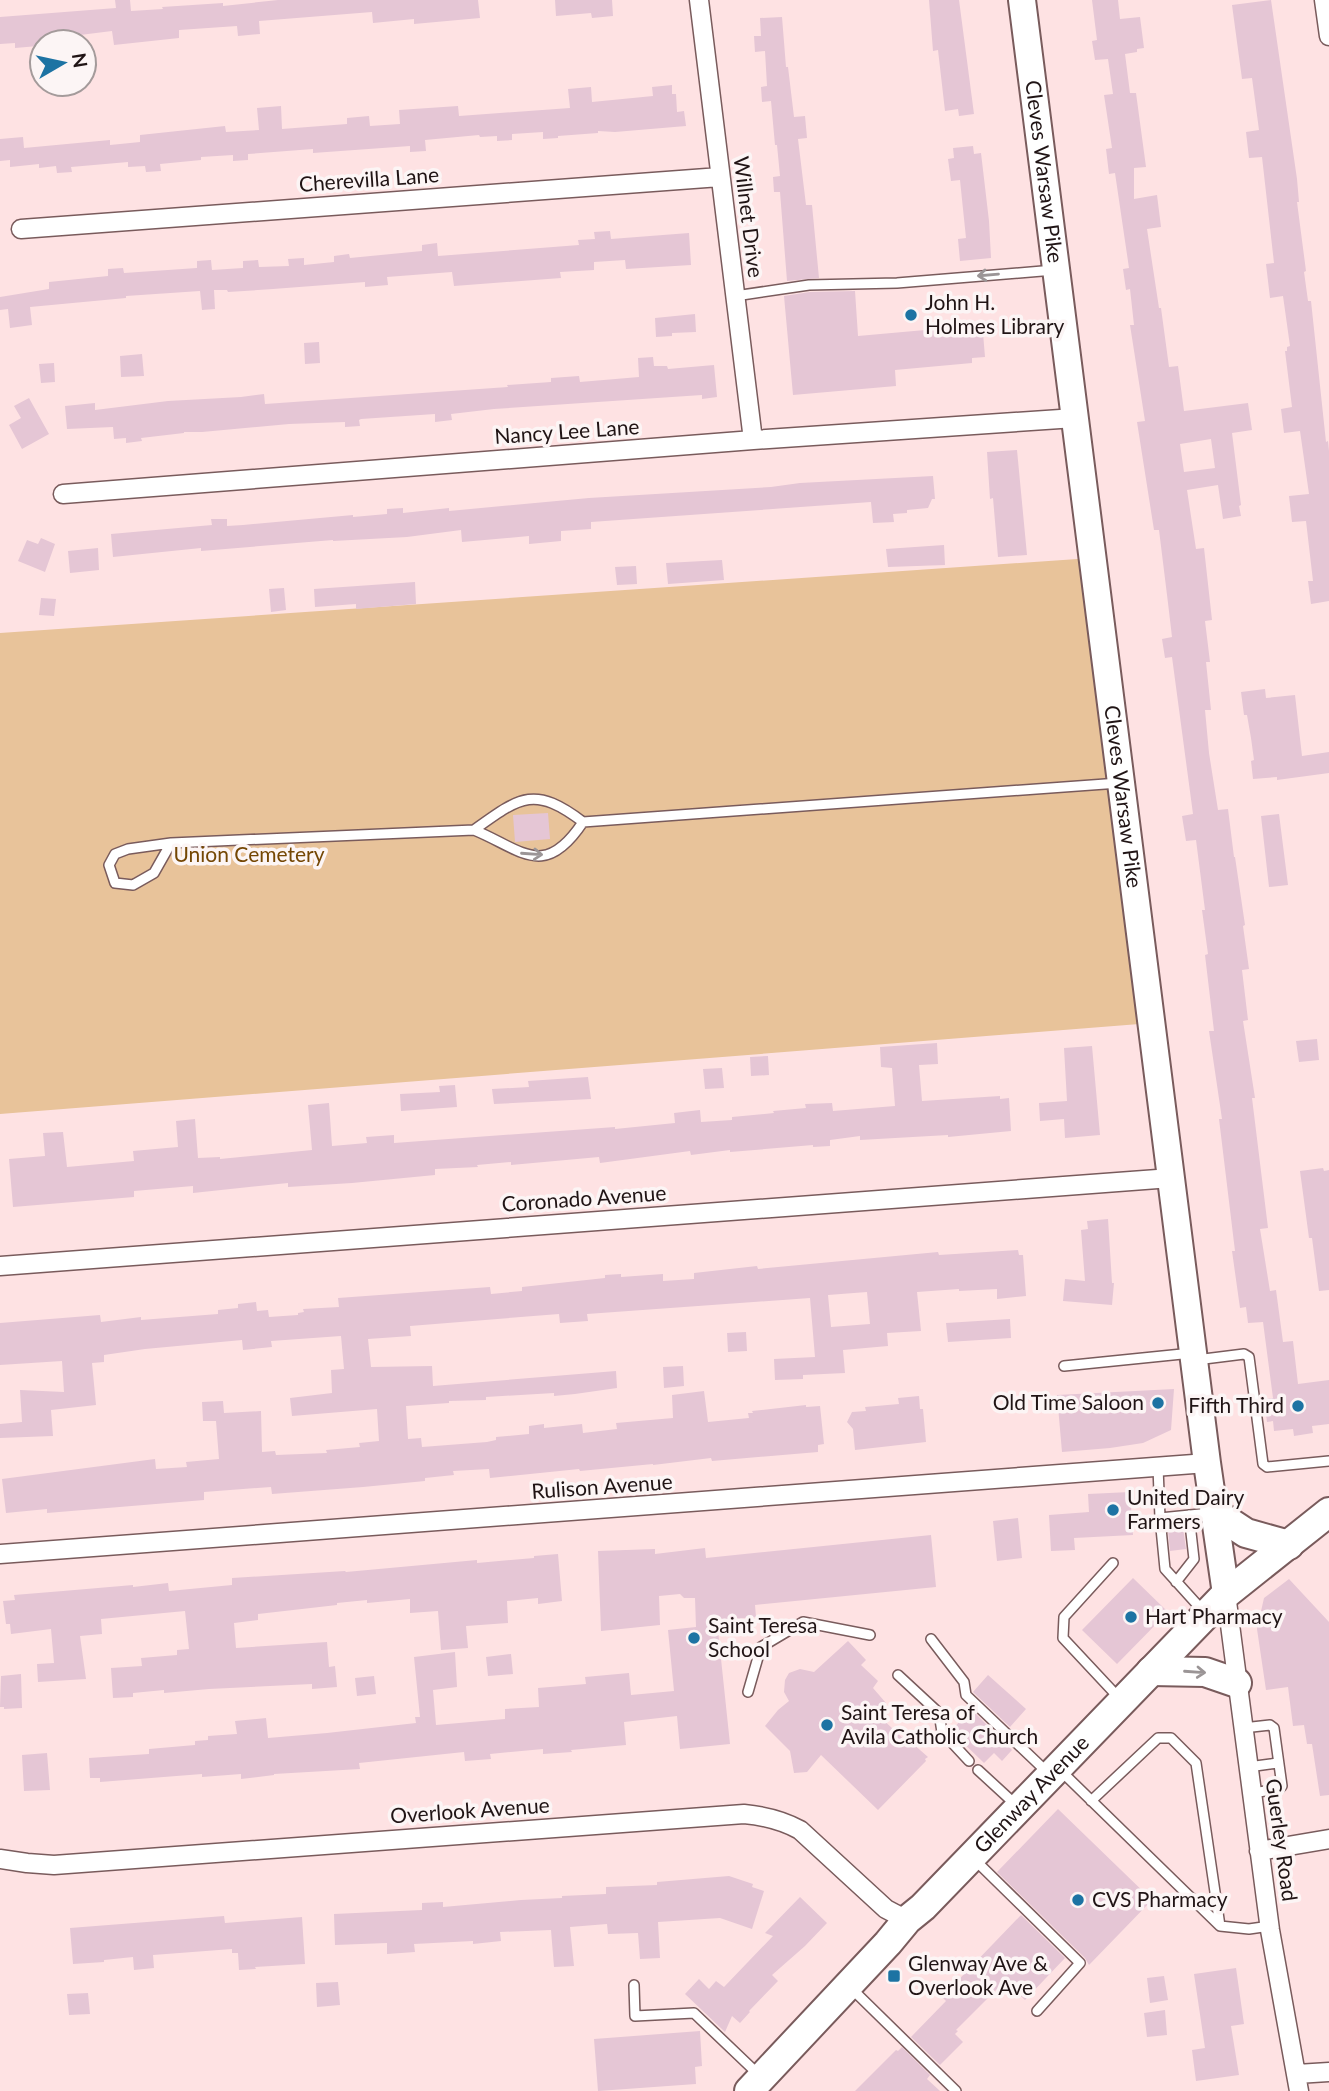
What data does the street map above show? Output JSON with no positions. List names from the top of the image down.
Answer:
{
  "streets": {
    "main road": ["Glenway Avenue"],
    "street": [
      "Cleves Warsaw Pike",
      "Cherevilla Lane",
      "Willnet Drive",
      "Nancy Lee Lane",
      "Coronado Avenue",
      "Rulison Avenue",
      "Overlook Avenue",
      "Guerley Road"
    ]
  },
  "crossings": [
    ["Cleves Warsaw Pike", "Nancy Lee Lane"],
    ["Cleves Warsaw Pike", "Coronado Avenue"],
    ["Cleves Warsaw Pike", "Rulison Avenue"],
    ["Cleves Warsaw Pike", "Glenway Avenue"],
    ["Cleves Warsaw Pike", "Guerley Road"],
    ["Cherevilla Lane", "Willnet Drive"],
    ["Willnet Drive", "Nancy Lee Lane"],
    ["Glenway Avenue", "Overlook Avenue"],
    ["Glenway Avenue", "Guerley Road"]
  ],
  "parks": ["Union Cemetery"],
  "places": {
    "other": [
      "John H. Holmes Library",
      "Old Time Saloon",
      "Fifth Third",
      "United Dairy Farmers",
      "Hart Pharmacy",
      "Saint Teresa School",
      "Saint Teresa of Avila Catholic Church",
      "CVS Pharmacy"
    ],
    "transit": ["Glenway Ave & Overlook Ave"]
  },
  "north": "right"
}
